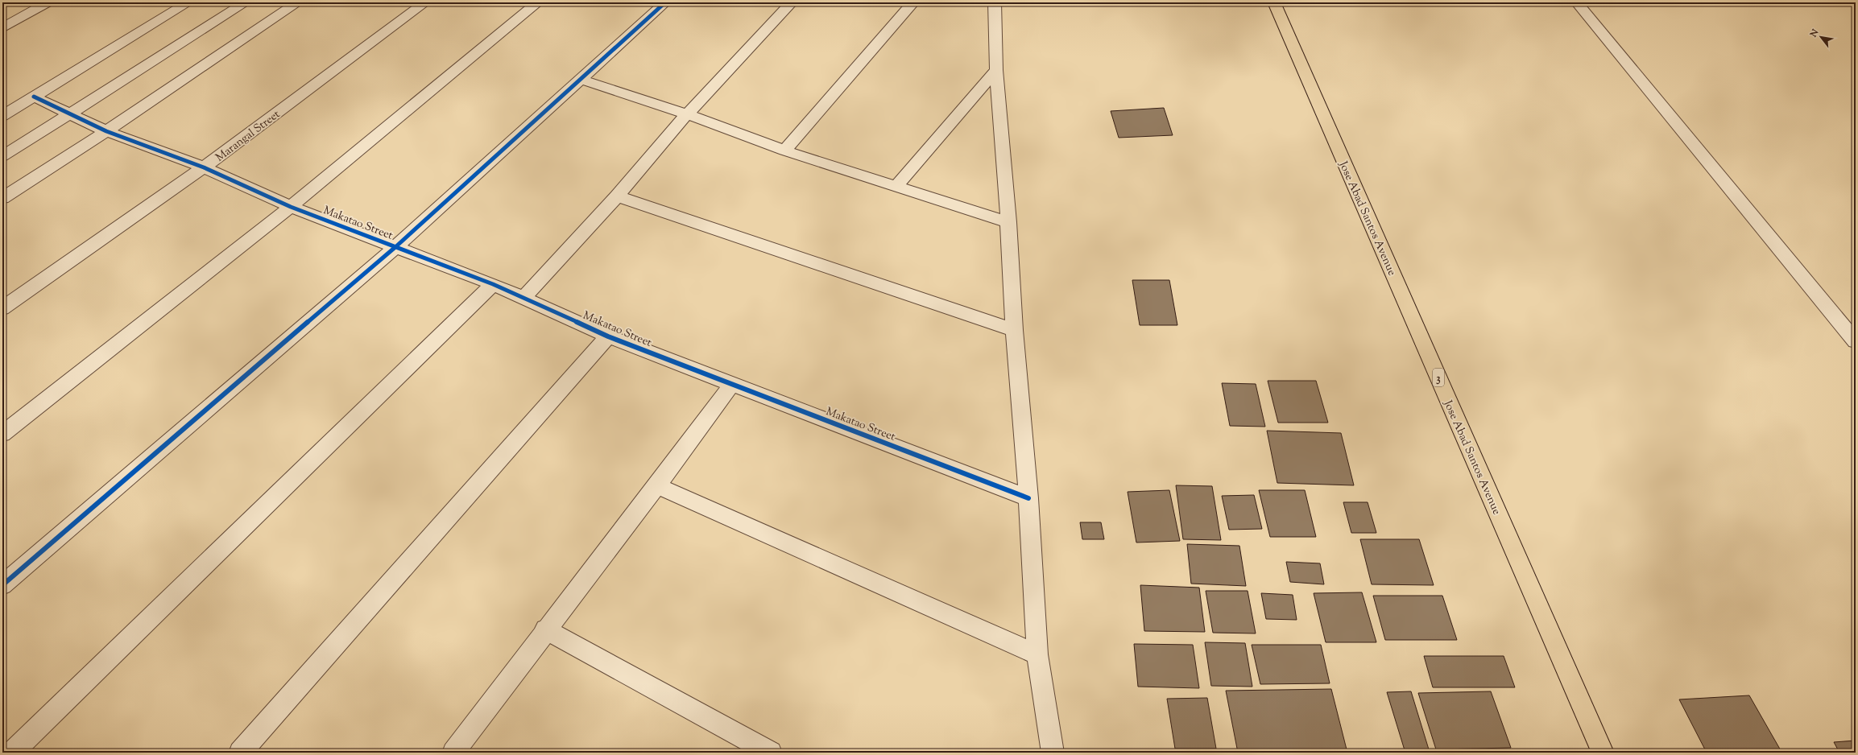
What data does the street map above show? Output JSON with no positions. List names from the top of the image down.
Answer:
{
  "streets": {
    "highway": ["Jose Abad Santos Avenue", "3"],
    "street": ["Marangal Street", "Makatao Street"]
  },
  "crossings": [
    ["Marangal Street", "Makatao Street"]
  ],
  "north": "top left"
}
